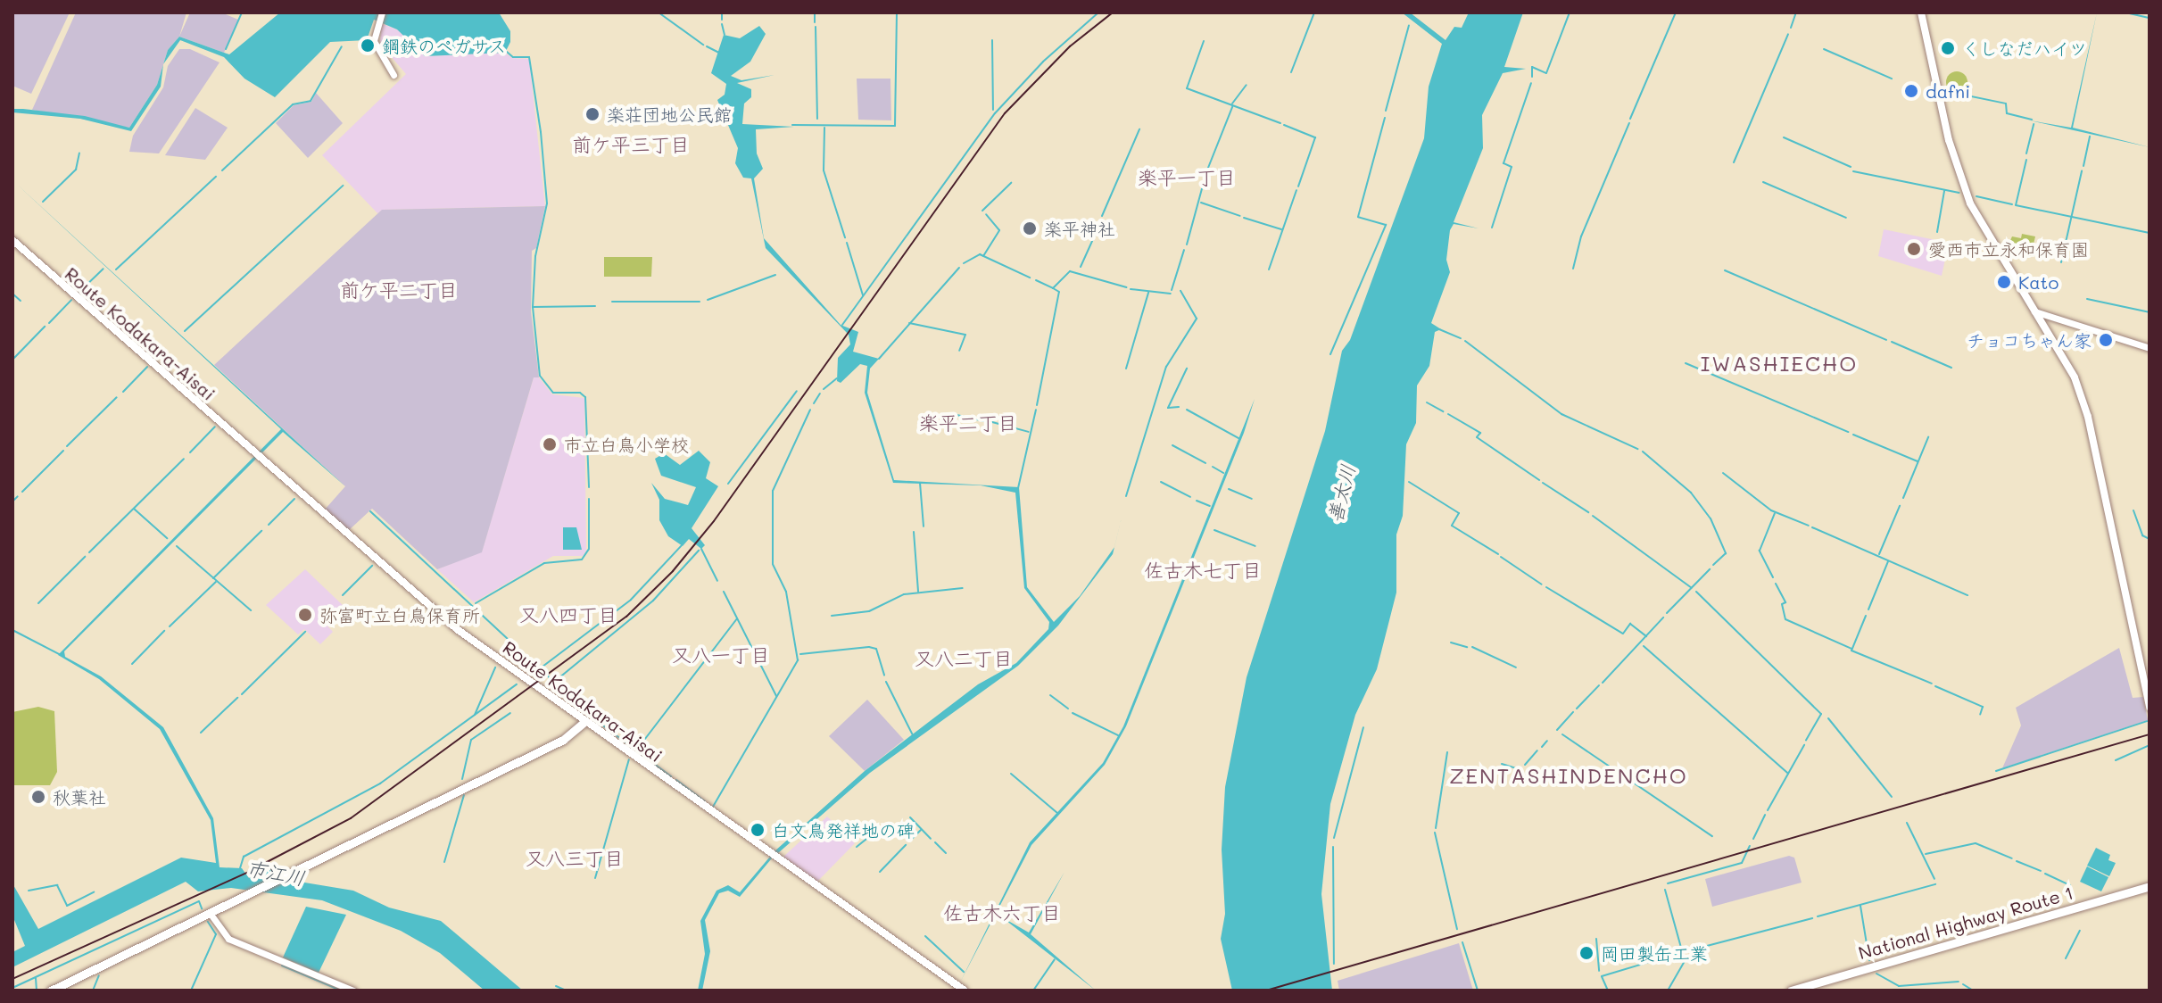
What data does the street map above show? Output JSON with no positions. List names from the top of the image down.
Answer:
{
  "streets": {
    "main road": ["Route Kodakara-Aisai", "National Highway Route 1"]
  },
  "districts": [
    "前ケ平三丁目",
    "楽平一丁目",
    "前ケ平二丁目",
    "IWASHIECHO",
    "楽平二丁目",
    "佐古木七丁目",
    "又八四丁目",
    "又八一丁目",
    "又八二丁目",
    "ZENTASHINDENCHO",
    "又八三丁目",
    "佐古木六丁目"
  ],
  "water": ["善太川", "市江川"],
  "places": [
    "鋼鉄のペガサス",
    "くしなだハイツ",
    "dafni",
    "楽荘団地公民館",
    "楽平神社",
    "愛西市立永和保育園",
    "Kato",
    "チョコちゃん家",
    "市立白鳥小学校",
    "弥富町立白鳥保育所",
    "秋葉社",
    "白文鳥発祥地の碑",
    "岡田製缶工業"
  ]
}
